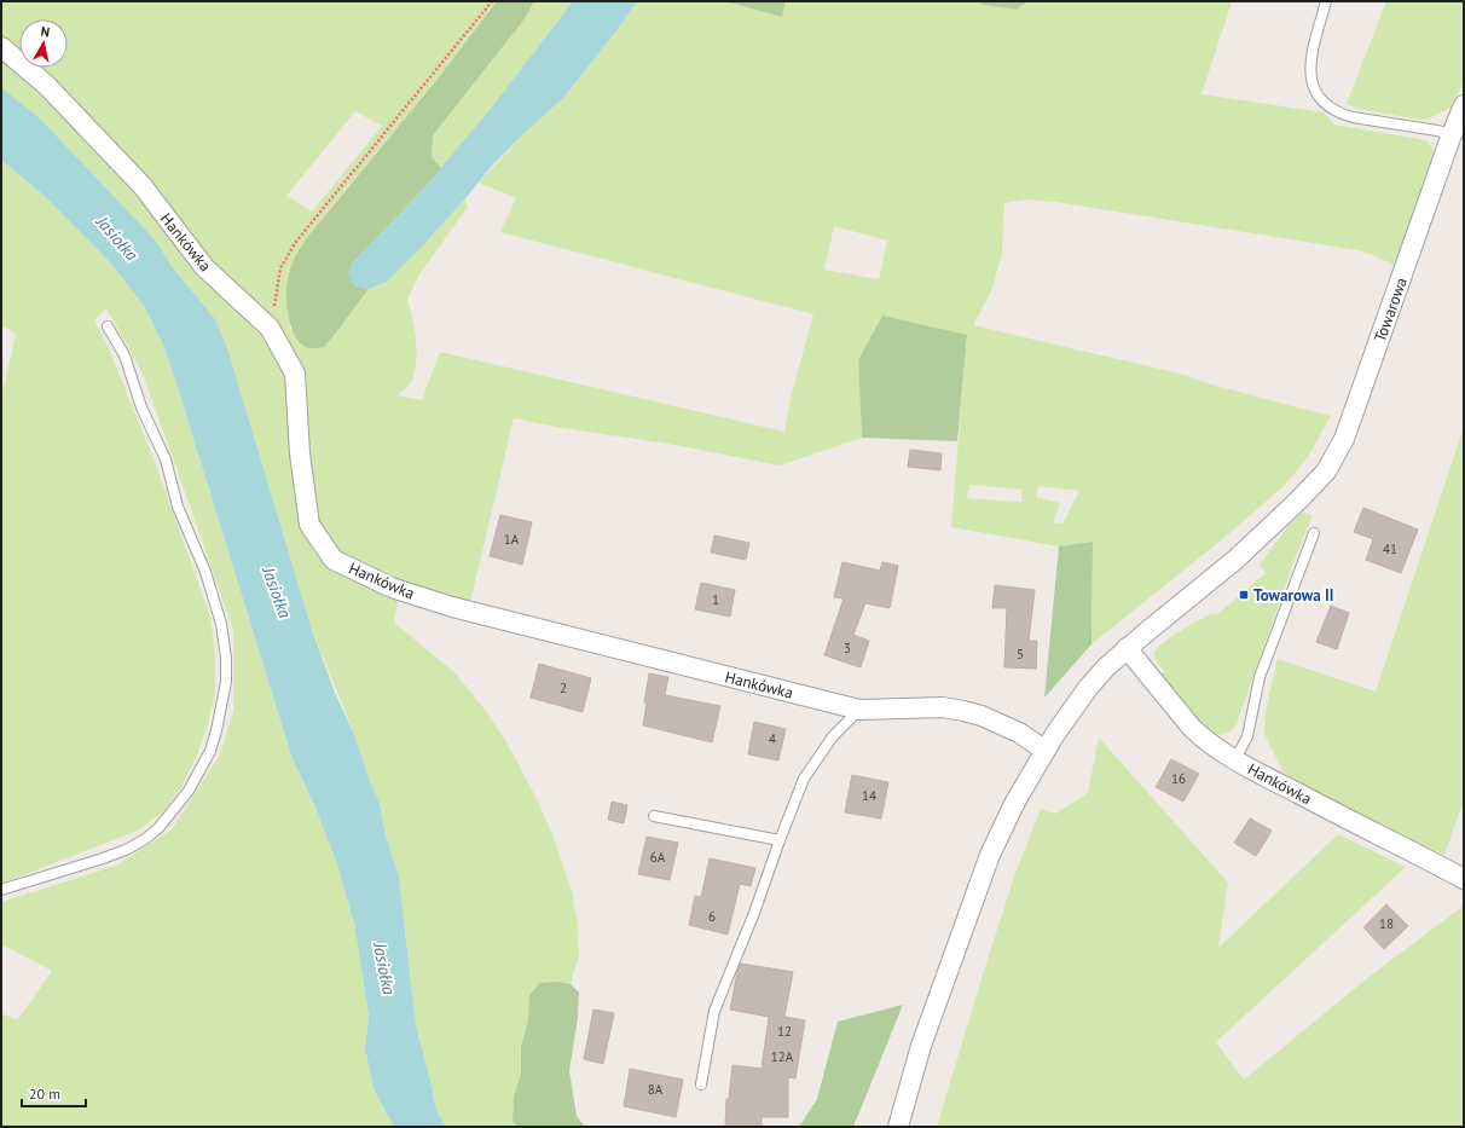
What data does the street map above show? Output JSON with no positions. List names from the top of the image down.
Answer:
{
  "streets": {
    "street": ["Hankówka", "Towarowa"]
  },
  "crossings": [
    ["Hankówka", "Towarowa"]
  ],
  "water": ["Jasiołka"],
  "places": {
    "transit": ["Towarowa II"]
  },
  "house_numbers": [
    "1A",
    "41",
    "1",
    "3",
    "5",
    "2",
    "4",
    "16",
    "14",
    "6A",
    "6",
    "18",
    "12",
    "12A",
    "8A"
  ],
  "scale_bar": "20 m",
  "north": "top"
}
